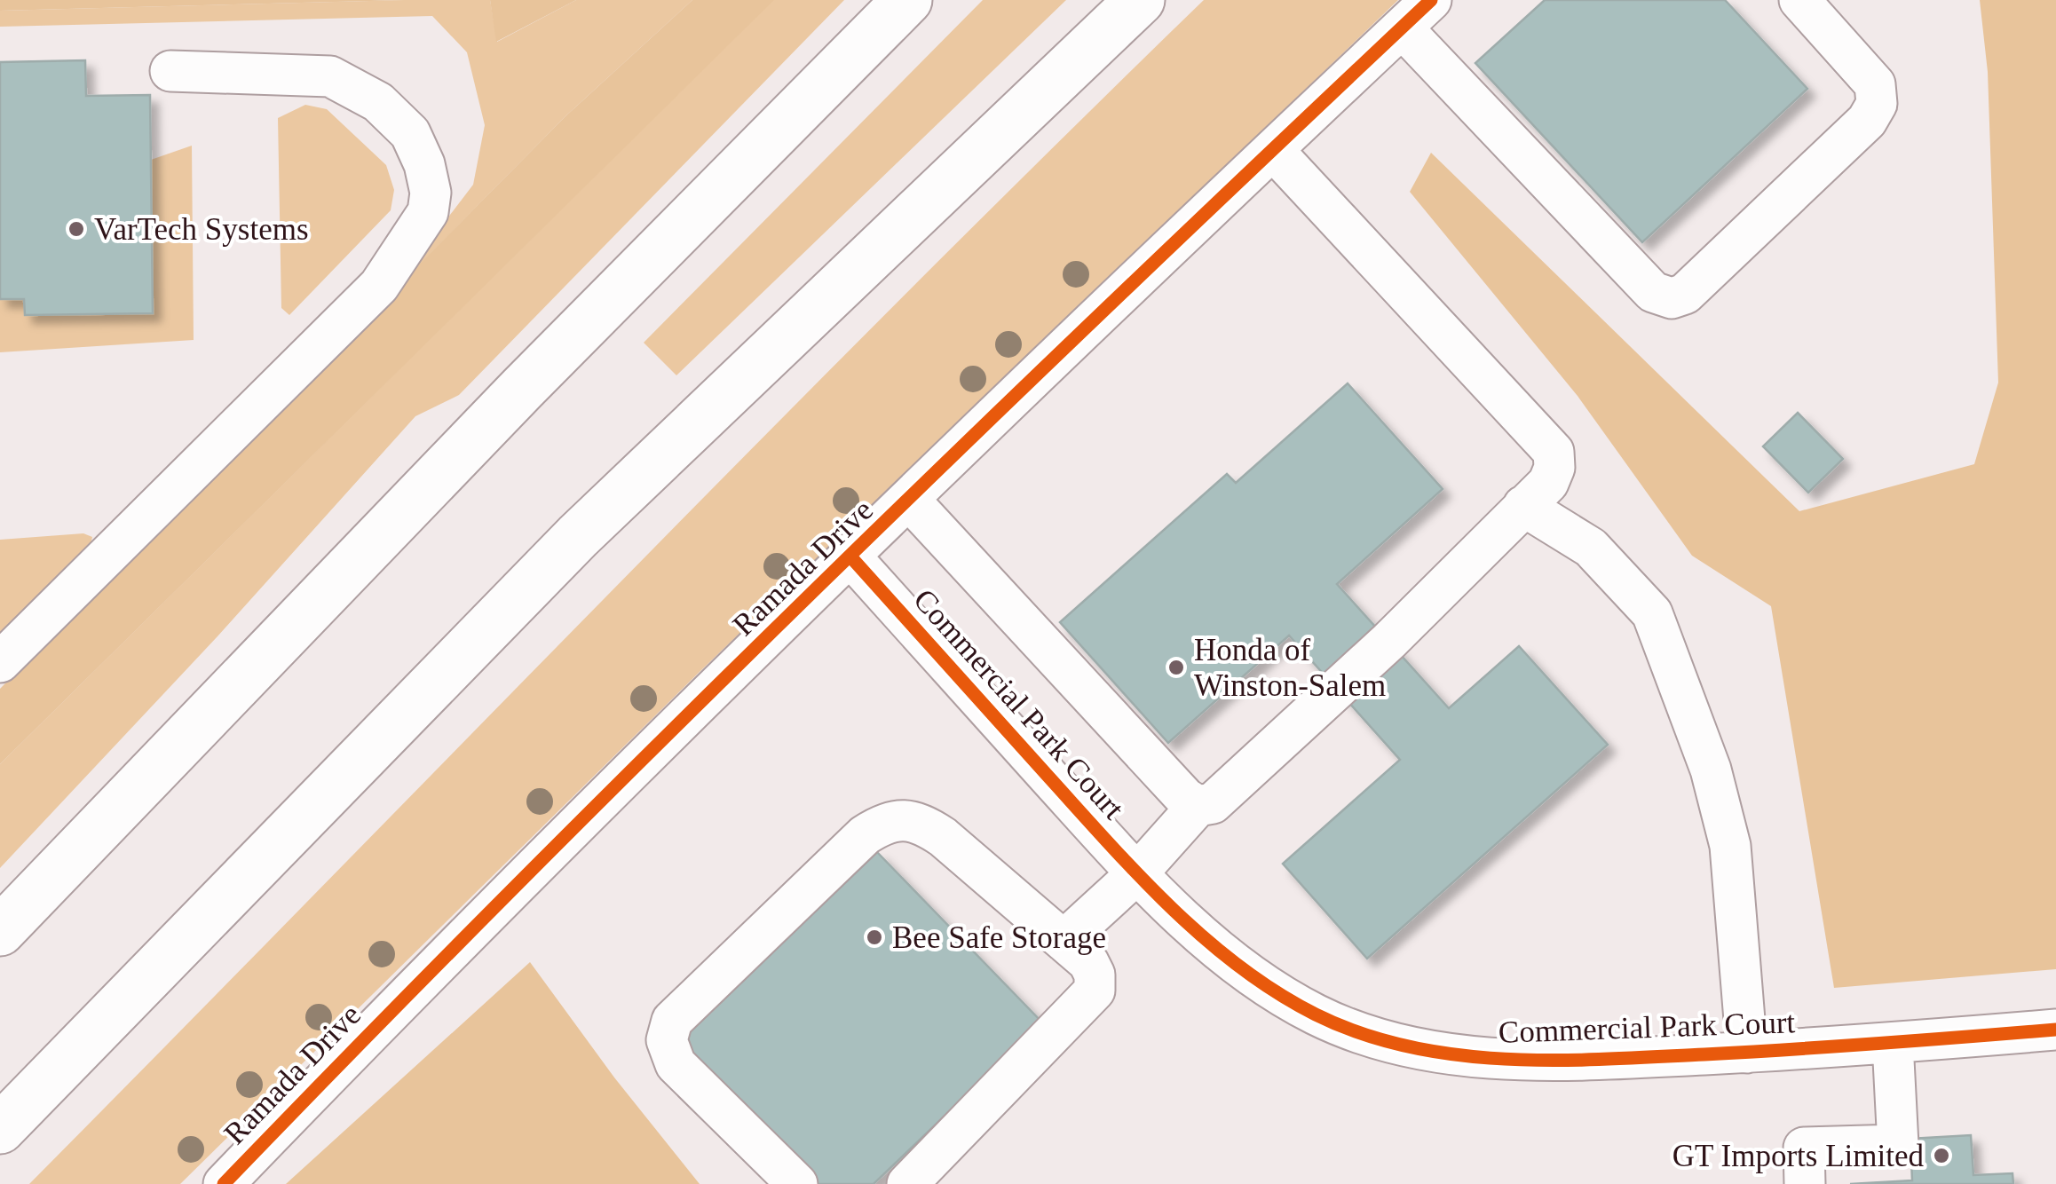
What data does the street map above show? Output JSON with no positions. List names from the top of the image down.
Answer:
{
  "streets": {
    "street": ["Ramada Drive", "Commercial Park Court"]
  },
  "crossings": [
    ["Ramada Drive", "Commercial Park Court"]
  ],
  "places": [
    "VarTech Systems",
    "Honda of Winston-Salem",
    "Bee Safe Storage",
    "GT Imports Limited"
  ]
}
